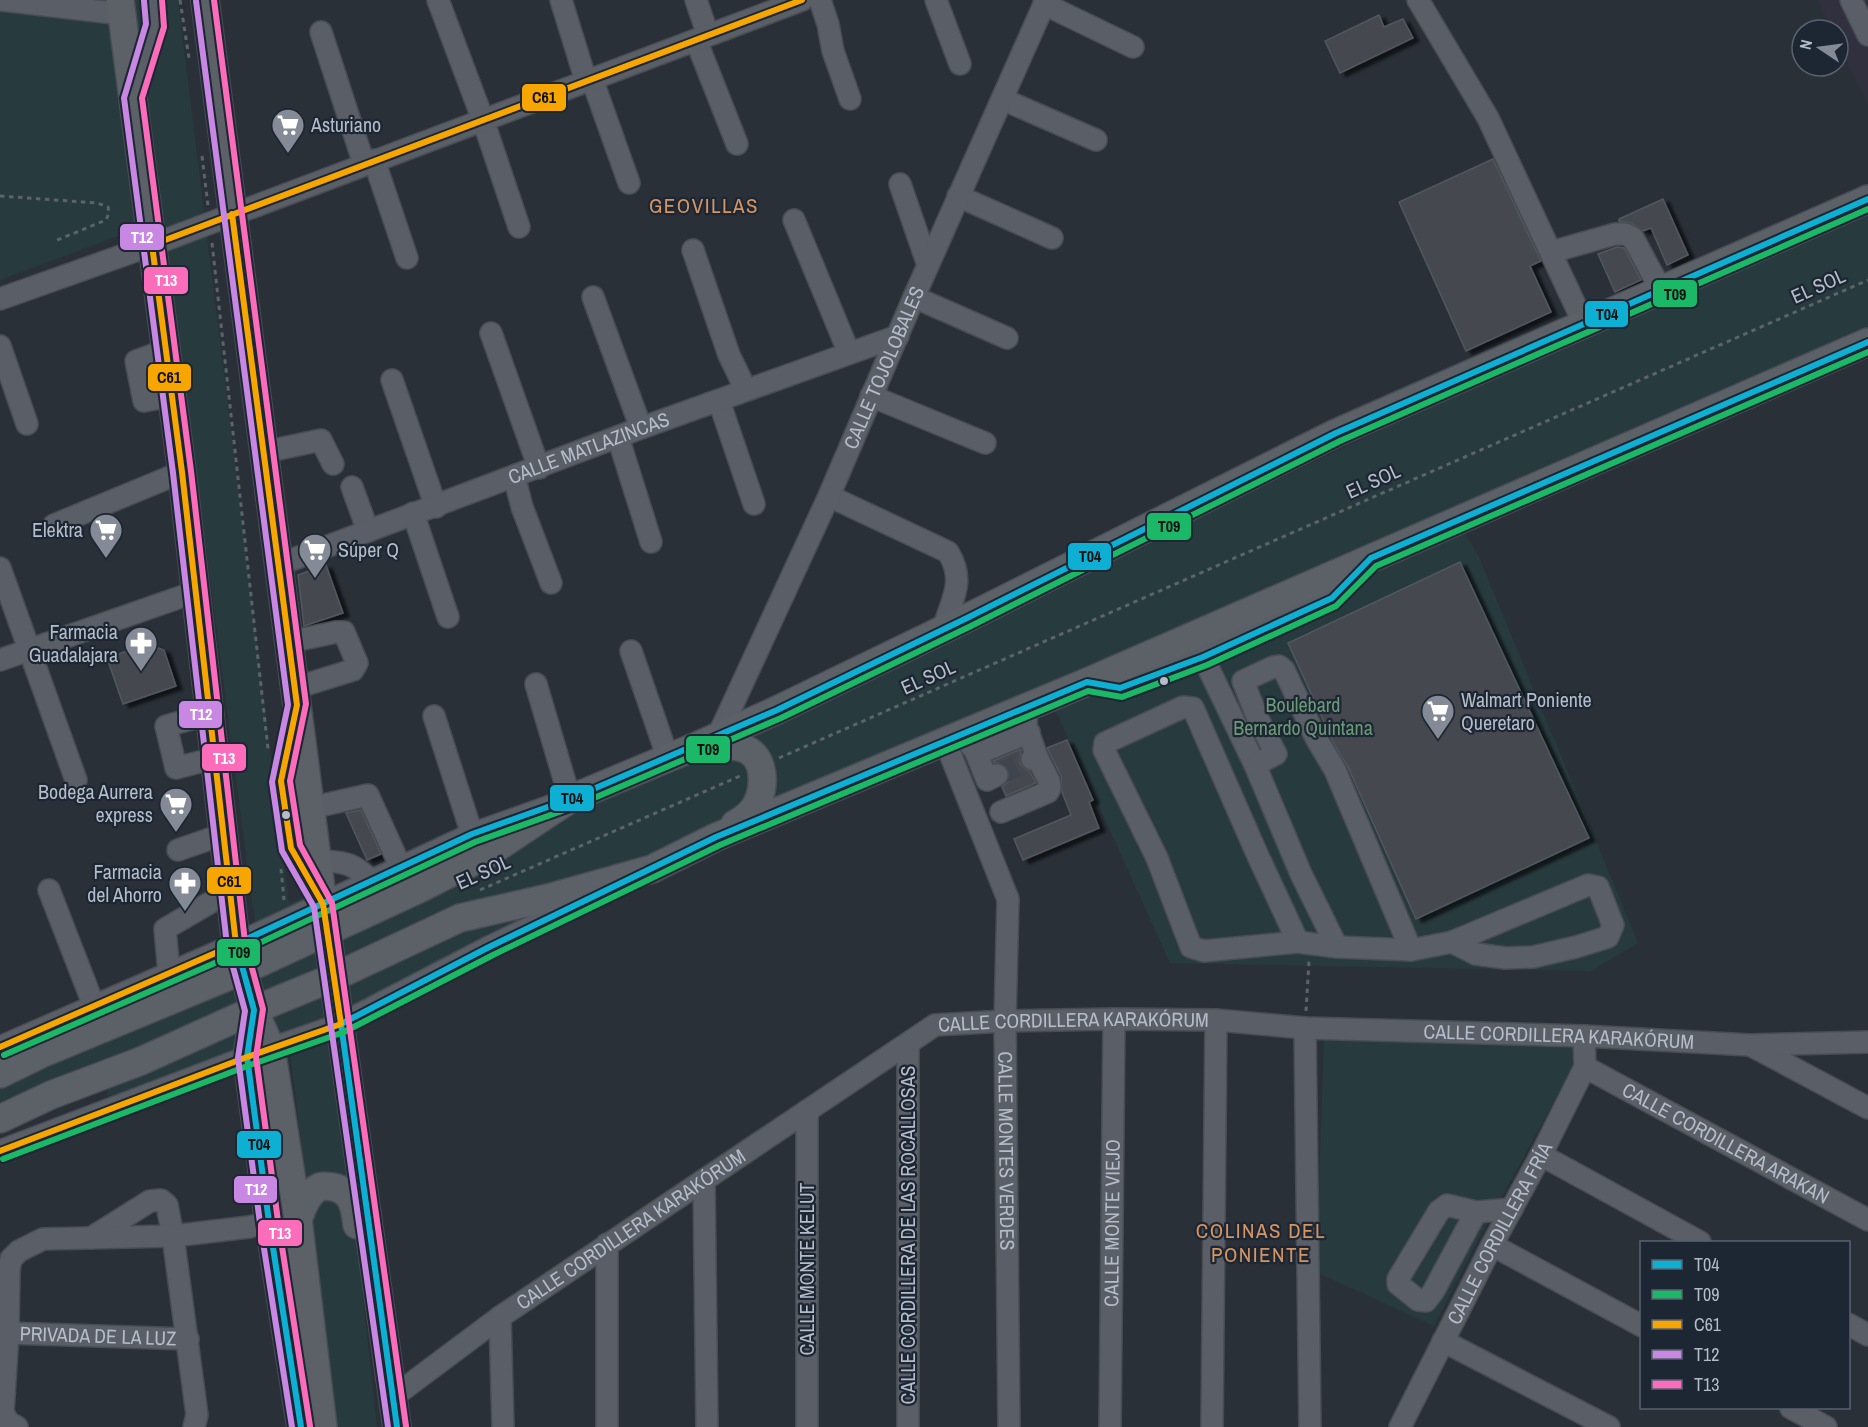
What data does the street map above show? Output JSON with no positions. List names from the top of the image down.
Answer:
{
  "streets": {
    "street": [
      "CALLE TOJOLOBALES",
      "CALLE MATLAZINCAS",
      "CALLE CORDILLERA KARAKÓRUM",
      "CALLE CORDILLERA ARAKAN",
      "CALLE MONTES VERDES",
      "CALLE MONTE VIEJO",
      "CALLE CORDILLERA FRÍA",
      "CALLE CORDILLERA DE LAS ROCALLOSAS",
      "CALLE MONTE KELUT",
      "PRIVADA DE LA LUZ"
    ],
    "path": ["EL SOL"]
  },
  "crossings": [
    ["CALLE TOJOLOBALES", "CALLE MATLAZINCAS"],
    ["CALLE CORDILLERA KARAKÓRUM", "CALLE MONTES VERDES"],
    ["CALLE CORDILLERA KARAKÓRUM", "CALLE MONTE VIEJO"],
    ["CALLE CORDILLERA KARAKÓRUM", "CALLE CORDILLERA DE LAS ROCALLOSAS"],
    ["CALLE CORDILLERA KARAKÓRUM", "CALLE MONTE KELUT"],
    ["CALLE CORDILLERA ARAKAN", "CALLE CORDILLERA FRÍA"]
  ],
  "districts": ["GEOVILLAS", "COLINAS DEL PONIENTE"],
  "parks": ["Boulebard Bernardo Quintana"],
  "places": {
    "supermarket": [
      "Asturiano",
      "Elektra",
      "Súper Q",
      "Walmart Poniente Queretaro",
      "Bodega Aurrera express"
    ],
    "pharmacy": ["Farmacia Guadalajara", "Farmacia del Ahorro"]
  },
  "lines": [
    "transit line C61",
    "transit line T13",
    "transit line T12",
    "transit line T04",
    "transit line T09"
  ],
  "legend": [
    "T04",
    "T09",
    "C61",
    "T12",
    "T13"
  ],
  "north": "left"
}
